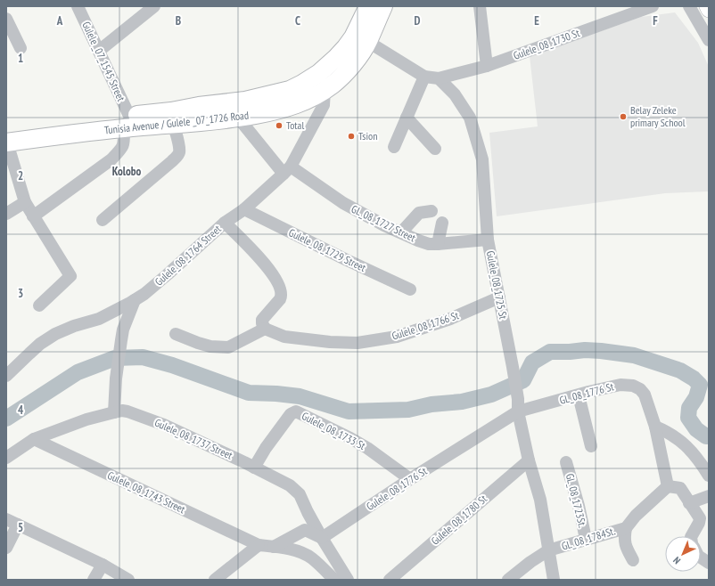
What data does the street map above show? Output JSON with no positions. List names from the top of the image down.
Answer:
{
  "streets": {
    "highway": ["Tunisia Avenue / Gulele _07_1726 Road"],
    "street": [
      "Gulele_08_1730 St",
      "Gulele _07_1545 Street",
      "GL_08_1727 Street",
      "Gulele_08_1729 Street",
      "Gulele_08_1764 Street",
      "Gulele_08_1725 St",
      "Gulele_08_1766 St",
      "GL_08_1776 St",
      "Gulele_08_1733 St",
      "Gulele_08_1737 Street",
      "Gulele_08_1776 St",
      "Gulele_08_1743 Street",
      "GL_08_1723St.",
      "Gulele_08_1780 St",
      "GL_08_1784St."
    ]
  },
  "crossings": [
    ["Gulele_08_1730 St", "Gulele_08_1725 St"],
    ["Gulele _07_1545 Street", "Tunisia Avenue / Gulele _07_1726 Road"],
    ["Tunisia Avenue / Gulele _07_1726 Road", "GL_08_1727 Street"],
    ["Tunisia Avenue / Gulele _07_1726 Road", "Gulele_08_1764 Street"],
    ["GL_08_1727 Street", "Gulele_08_1764 Street"],
    ["GL_08_1727 Street", "Gulele_08_1725 St"],
    ["Gulele_08_1729 Street", "Gulele_08_1764 Street"],
    ["Gulele_08_1725 St", "Gulele_08_1766 St"],
    ["Gulele_08_1725 St", "GL_08_1776 St"],
    ["Gulele_08_1725 St", "Gulele_08_1776 St"],
    ["Gulele_08_1725 St", "Gulele_08_1780 St"],
    ["Gulele_08_1725 St", "GL_08_1784St."],
    ["GL_08_1776 St", "Gulele_08_1776 St"],
    ["GL_08_1776 St", "GL_08_1784St."],
    ["Gulele_08_1733 St", "Gulele_08_1737 Street"],
    ["Gulele_08_1733 St", "Gulele_08_1776 St"],
    ["Gulele_08_1737 Street", "Gulele_08_1776 St"],
    ["Gulele_08_1737 Street", "Gulele_08_1743 Street"],
    ["GL_08_1723St.", "GL_08_1784St."]
  ],
  "districts": ["Kolobo"],
  "places": ["Belay Zeleke primary School", "Total", "Tsion"],
  "north": "bottom left",
  "grid": {
    "columns": [
      "A",
      "B",
      "C",
      "D",
      "E",
      "F"
    ],
    "rows": [
      "1",
      "2",
      "3",
      "4",
      "5"
    ]
  }
}
